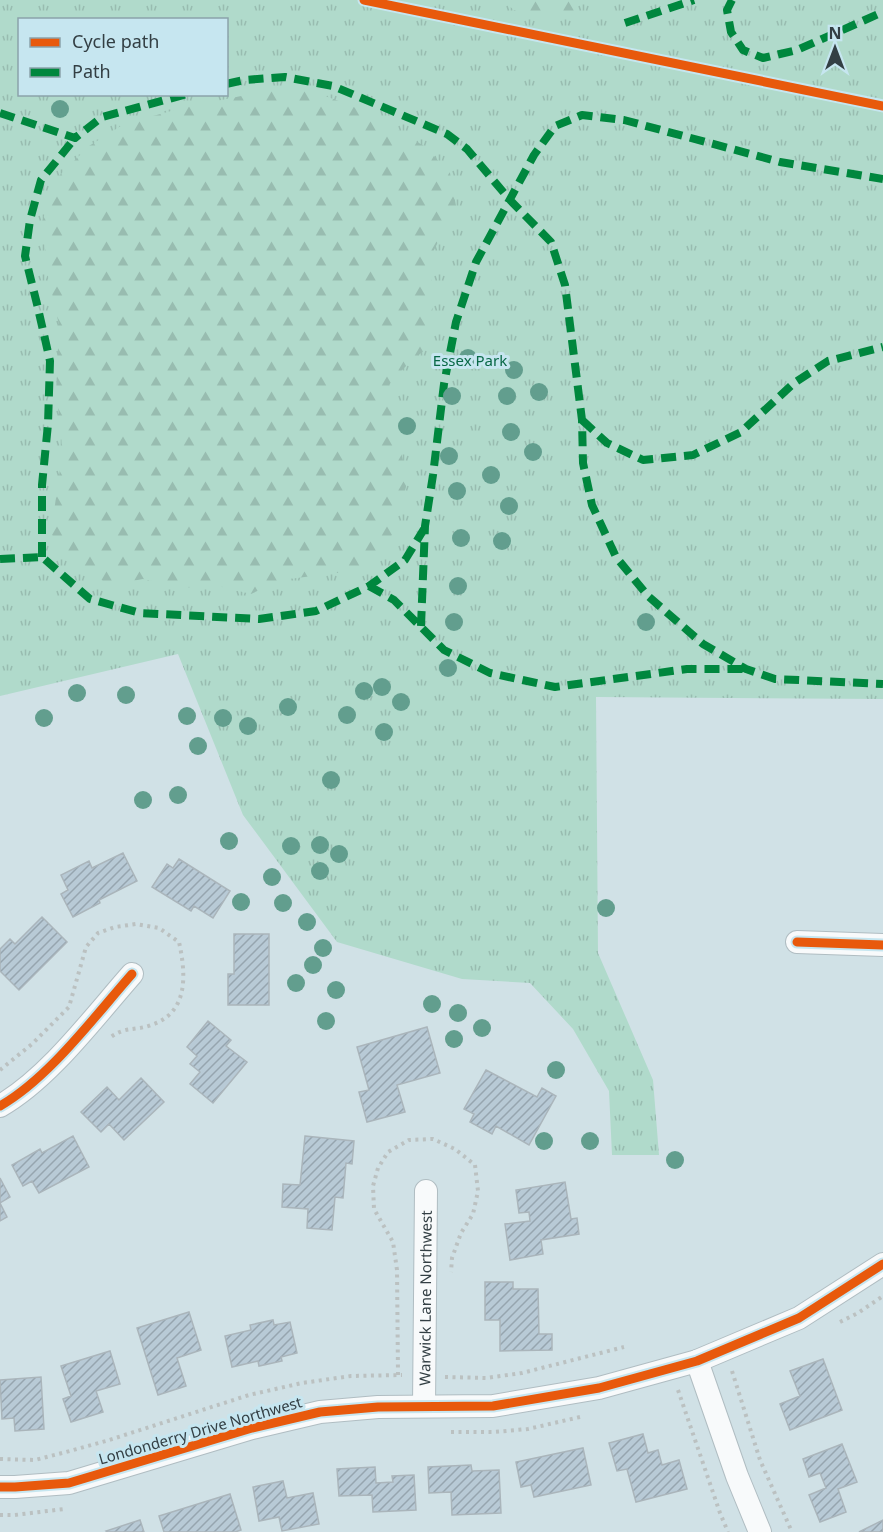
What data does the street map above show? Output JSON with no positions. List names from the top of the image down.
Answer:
{
  "streets": {
    "street": ["Warwick Lane Northwest", "Londonderry Drive Northwest"]
  },
  "crossings": [
    ["Warwick Lane Northwest", "Londonderry Drive Northwest"]
  ],
  "parks": ["Essex Park"],
  "legend": ["Cycle path", "Path"],
  "north": "top"
}
